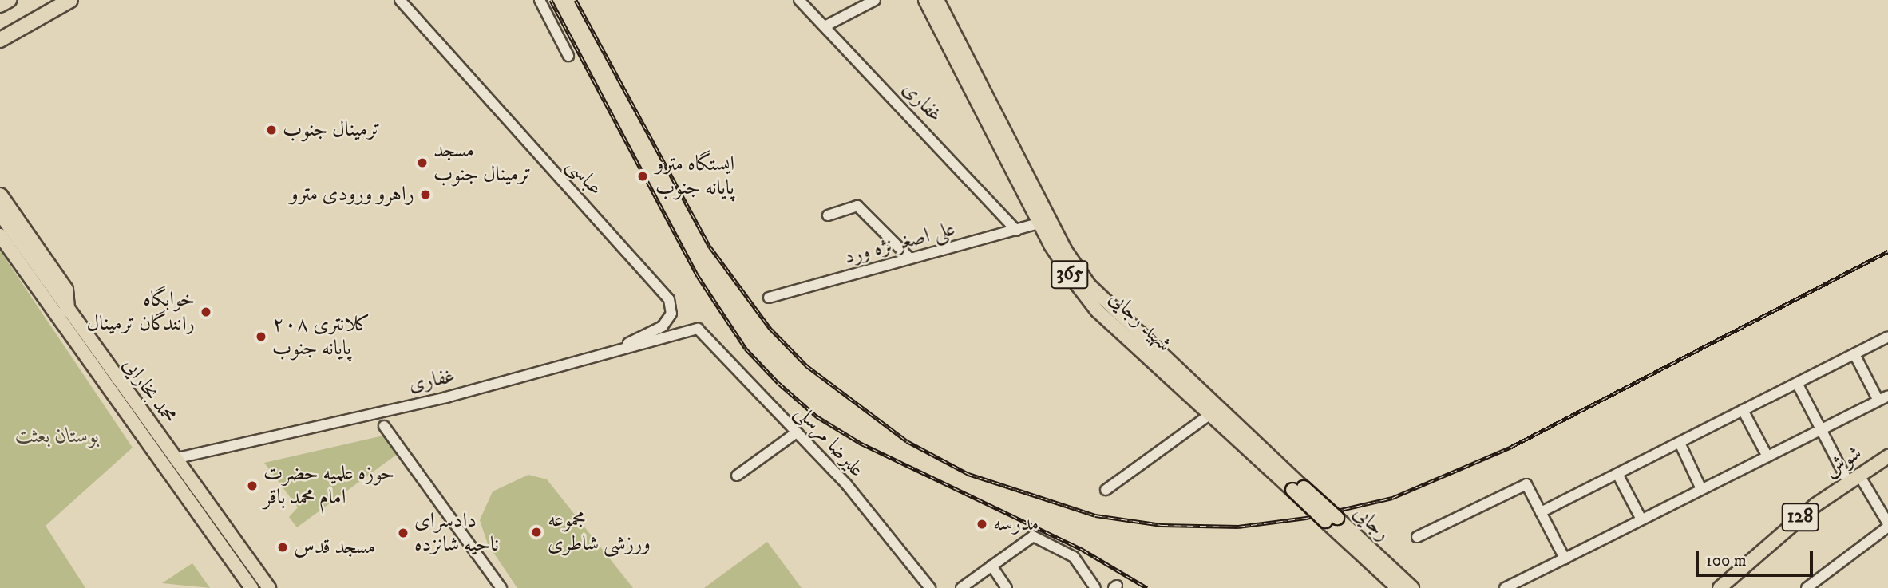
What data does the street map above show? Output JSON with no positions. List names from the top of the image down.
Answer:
{
  "streets": {
    "main road": [
      "365",
      "شهید رجایی",
      "محمد بخارایی",
      "شوش",
      "128",
      "رجایی"
    ],
    "street": [
      "غفاری",
      "عباسی",
      "علی اصغر نژه ورد",
      "علیرضا مرسلی"
    ]
  },
  "crossings": [
    ["غفاری", "عباسی"],
    ["غفاری", "علی اصغر نژه ورد"],
    ["غفاری", "محمد بخارایی"],
    ["غفاری", "علیرضا مرسلی"],
    ["علی اصغر نژه ورد", "شهید رجایی"],
    ["شهید رجایی", "رجایی"]
  ],
  "parks": ["بوستان بعثت"],
  "places": [
    "ترمینال جنوب",
    "مسجد ترمینال جنوب",
    "ایستگاه مترو پایانه جنوب",
    "راهرو ورودی مترو",
    "خوابگاه رانندگان ترمینال",
    "کلانتری ۲۰۸ پایانه جنوب",
    "حوزه علمیه حضرت امام محمد باقر",
    "مدرسه",
    "مجموعه ورزشی شاطری",
    "دادسرای ناحیه شانزده",
    "مسجد قدس"
  ],
  "scale_bar": "100 m"
}
